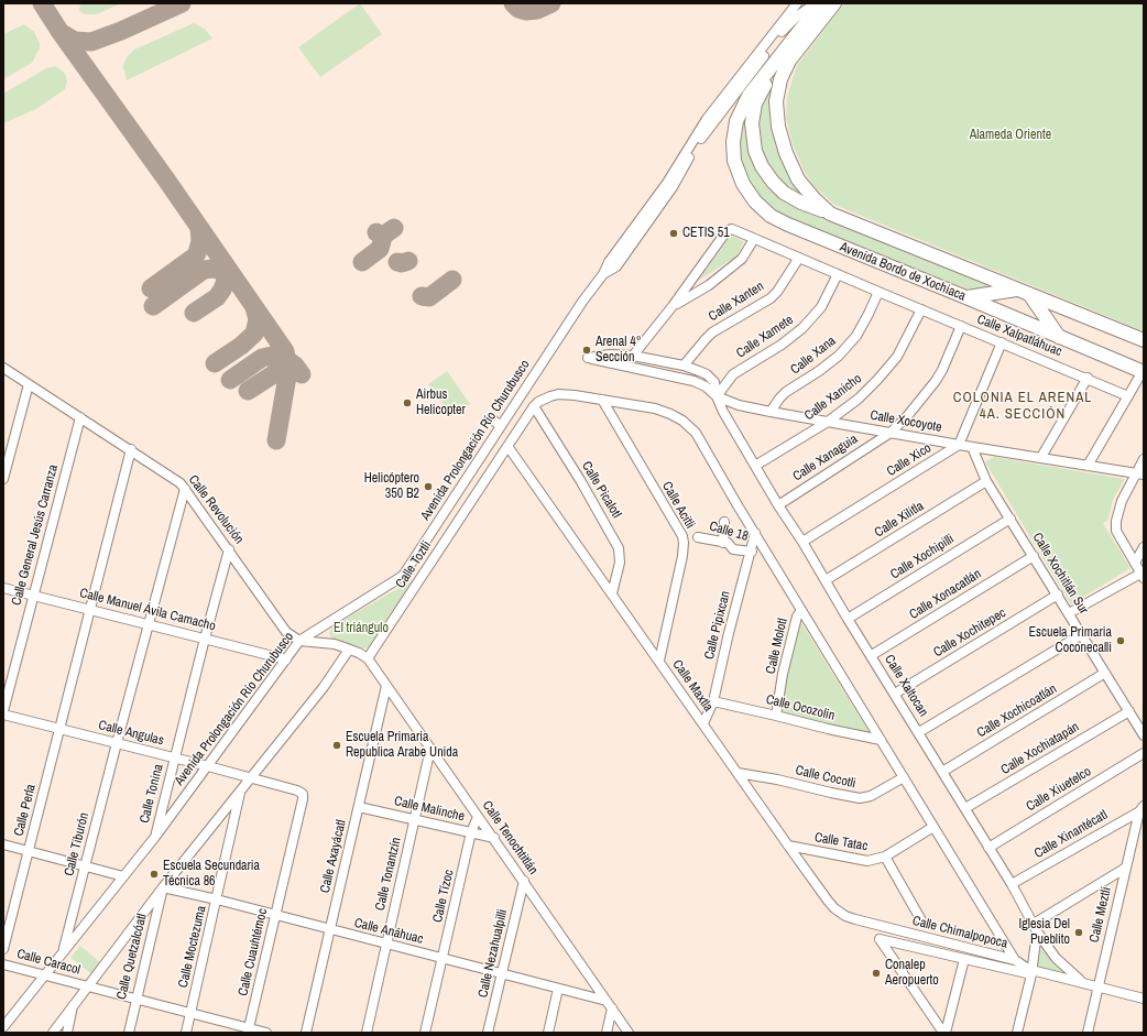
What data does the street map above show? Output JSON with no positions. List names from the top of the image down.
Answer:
{
  "streets": {
    "main road": ["Avenida Bordo de Xochiaca"],
    "street": [
      "Calle Xanten",
      "Calle Xalpatláhuac",
      "Calle Xamete",
      "Calle Xana",
      "Calle Xanicho",
      "Calle Xocoyote",
      "Avenida Prolongación Río Churubusco",
      "Calle Xanaguia",
      "Calle Xico",
      "Calle Picalotl",
      "Calle Acitli",
      "Calle Revolución",
      "Calle Xilitla",
      "Calle 18",
      "Calle General Jesús Carranza",
      "Calle Xochipilli",
      "Calle Toztli",
      "Calle Xochitlán Sur",
      "Calle Xonacatlán",
      "Calle Manuel Ávila Camacho",
      "Calle Pipixcan",
      "Calle Xochitepec",
      "Calle Molotl",
      "Calle Maxtla",
      "Calle Xaltocan",
      "Calle Ocozolin",
      "Calle Xochicoatlán",
      "Calle Angulas",
      "Calle Xochiatapán",
      "Calle Cocotli",
      "Calle Xiuetelco",
      "Calle Tonina",
      "Calle Malinche",
      "Calle Perla",
      "Calle Xinantécatl",
      "Calle Tenochtitlán",
      "Calle Tatac",
      "Calle Tiburón",
      "Calle Axayácatl",
      "Calle Tonantzín",
      "Calle Tízoc",
      "Calle Meztli",
      "Calle Anáhuac",
      "Calle Chimalpopoca",
      "Calle Moctezuma",
      "Calle Cuauhtémoc",
      "Calle Nezahualpilli",
      "Calle Quetzalcóatl",
      "Calle Caracol"
    ]
  },
  "crossings": [
    ["Calle Xanten", "Calle Xalpatláhuac"],
    ["Calle Xanten", "Calle Xocoyote"],
    ["Calle Xalpatláhuac", "Calle Xamete"],
    ["Calle Xalpatláhuac", "Calle Xana"],
    ["Calle Xalpatláhuac", "Calle Xanicho"],
    ["Calle Xalpatláhuac", "Calle Xanaguia"],
    ["Calle Xamete", "Calle Xocoyote"],
    ["Calle Xamete", "Calle Xaltocan"],
    ["Calle Xana", "Calle Xocoyote"],
    ["Calle Xanicho", "Calle Xocoyote"],
    ["Calle Xanicho", "Calle Xaltocan"],
    ["Calle Xocoyote", "Calle Xanaguia"],
    ["Calle Xocoyote", "Calle Xico"],
    ["Calle Xocoyote", "Calle Xochitlán Sur"],
    ["Calle Xocoyote", "Calle Xaltocan"],
    ["Avenida Prolongación Río Churubusco", "Calle Revolución"],
    ["Avenida Prolongación Río Churubusco", "Calle Manuel Ávila Camacho"],
    ["Avenida Prolongación Río Churubusco", "Calle Angulas"],
    ["Avenida Prolongación Río Churubusco", "Calle Tonina"],
    ["Avenida Prolongación Río Churubusco", "Calle Tiburón"],
    ["Avenida Prolongación Río Churubusco", "Calle Caracol"],
    ["Calle Xanaguia", "Calle Xaltocan"],
    ["Calle Xico", "Calle Xaltocan"],
    ["Calle Picalotl", "Calle Toztli"],
    ["Calle Picalotl", "Calle Maxtla"],
    ["Calle Acitli", "Calle Toztli"],
    ["Calle Acitli", "Calle Maxtla"],
    ["Calle Revolución", "Calle General Jesús Carranza"],
    ["Calle Revolución", "Calle Tonina"],
    ["Calle Revolución", "Calle Perla"],
    ["Calle Revolución", "Calle Tiburón"],
    ["Calle Xilitla", "Calle Xochitlán Sur"],
    ["Calle Xilitla", "Calle Xaltocan"],
    ["Calle 18", "Calle Pipixcan"],
    ["Calle General Jesús Carranza", "Calle Manuel Ávila Camacho"],
    ["Calle Xochipilli", "Calle Xochitlán Sur"],
    ["Calle Xochipilli", "Calle Xaltocan"],
    ["Calle Toztli", "Calle Maxtla"],
    ["Calle Toztli", "Calle Tenochtitlán"],
    ["Calle Xochitlán Sur", "Calle Xonacatlán"],
    ["Calle Xochitlán Sur", "Calle Xochitepec"],
    ["Calle Xochitlán Sur", "Calle Xochicoatlán"],
    ["Calle Xochitlán Sur", "Calle Xochiatapán"],
    ["Calle Xonacatlán", "Calle Xaltocan"],
    ["Calle Manuel Ávila Camacho", "Calle Tonina"],
    ["Calle Manuel Ávila Camacho", "Calle Perla"],
    ["Calle Manuel Ávila Camacho", "Calle Tiburón"],
    ["Calle Pipixcan", "Calle Maxtla"],
    ["Calle Pipixcan", "Calle Ocozolin"],
    ["Calle Xochitepec", "Calle Xaltocan"],
    ["Calle Molotl", "Calle Ocozolin"],
    ["Calle Maxtla", "Calle Cocotli"],
    ["Calle Maxtla", "Calle Tatac"],
    ["Calle Maxtla", "Calle Chimalpopoca"],
    ["Calle Xaltocan", "Calle Xochicoatlán"],
    ["Calle Xaltocan", "Calle Xochiatapán"],
    ["Calle Xaltocan", "Calle Xiuetelco"],
    ["Calle Xaltocan", "Calle Xinantécatl"],
    ["Calle Xaltocan", "Calle Chimalpopoca"],
    ["Calle Angulas", "Calle Tonina"],
    ["Calle Angulas", "Calle Perla"],
    ["Calle Angulas", "Calle Tiburón"],
    ["Calle Angulas", "Calle Cuauhtémoc"],
    ["Calle Malinche", "Calle Tenochtitlán"],
    ["Calle Malinche", "Calle Axayácatl"],
    ["Calle Malinche", "Calle Tonantzín"],
    ["Calle Malinche", "Calle Tízoc"],
    ["Calle Xinantécatl", "Calle Meztli"],
    ["Calle Tenochtitlán", "Calle Axayácatl"],
    ["Calle Tenochtitlán", "Calle Tonantzín"],
    ["Calle Tenochtitlán", "Calle Tízoc"],
    ["Calle Tenochtitlán", "Calle Anáhuac"],
    ["Calle Tenochtitlán", "Calle Nezahualpilli"],
    ["Calle Axayácatl", "Calle Anáhuac"],
    ["Calle Tonantzín", "Calle Anáhuac"],
    ["Calle Tízoc", "Calle Anáhuac"],
    ["Calle Meztli", "Calle Chimalpopoca"],
    ["Calle Anáhuac", "Calle Moctezuma"],
    ["Calle Anáhuac", "Calle Cuauhtémoc"],
    ["Calle Anáhuac", "Calle Nezahualpilli"],
    ["Calle Anáhuac", "Calle Quetzalcóatl"],
    ["Calle Moctezuma", "Calle Caracol"],
    ["Calle Cuauhtémoc", "Calle Caracol"],
    ["Calle Quetzalcóatl", "Calle Caracol"]
  ],
  "districts": ["COLONIA EL ARENAL 4A. SECCIÓN"],
  "parks": ["Alameda Oriente", "El triángulo"],
  "places": [
    "CETIS 51",
    "Arenal 4° Sección",
    "Airbus Helicopter",
    "Helicóptero 350 B2",
    "Escuela Primaria Coconecalli",
    "Escuela Primaria Republica Arabe Unida",
    "Escuela Secundaria Técnica 86",
    "Iglesia Del Pueblito",
    "Conalep Aeropuerto"
  ]
}
